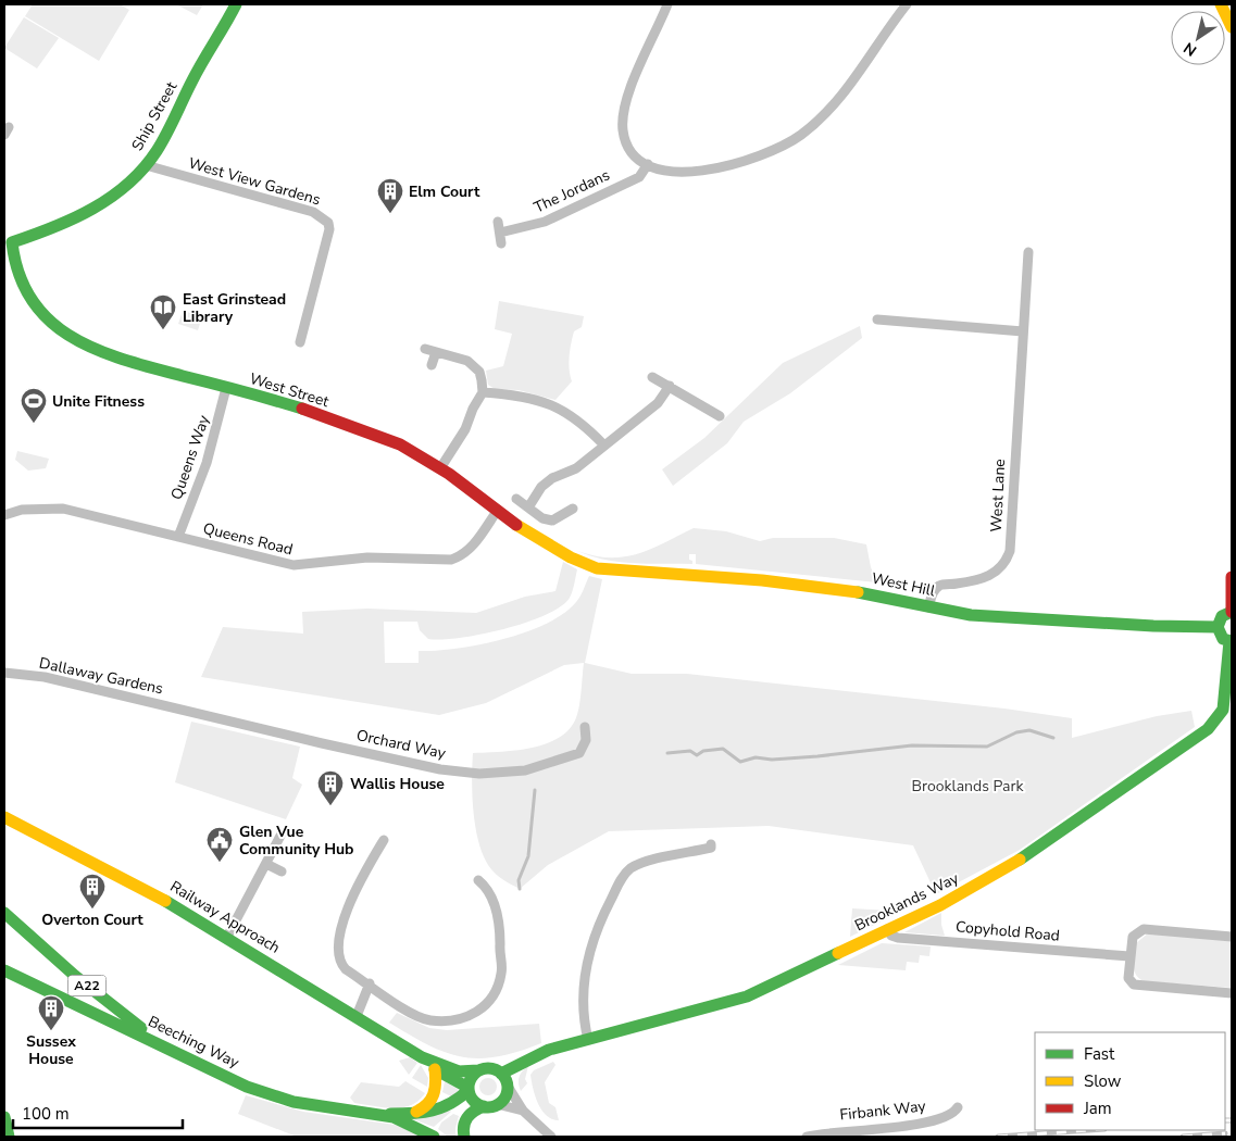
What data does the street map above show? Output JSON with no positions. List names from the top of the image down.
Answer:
{
  "streets": {
    "main road": [
      "Ship Street",
      "West Street",
      "West Hill",
      "Brooklands Way",
      "Railway Approach",
      "A22",
      "Beeching Way"
    ],
    "street": [
      "West View Gardens",
      "The Jordans",
      "Queens Way",
      "West Lane",
      "Queens Road",
      "Dallaway Gardens",
      "Orchard Way",
      "Copyhold Road",
      "Firbank Way"
    ]
  },
  "crossings": [
    ["Ship Street", "West View Gardens"],
    ["Ship Street", "West Street"],
    ["West Street", "Queens Way"],
    ["West Street", "Queens Road"],
    ["West Street", "West Hill"],
    ["Queens Way", "Queens Road"],
    ["West Lane", "West Hill"],
    ["Dallaway Gardens", "Orchard Way"],
    ["Brooklands Way", "Railway Approach"],
    ["Brooklands Way", "Copyhold Road"],
    ["Brooklands Way", "Beeching Way"],
    ["Railway Approach", "Beeching Way"],
    ["A22", "Beeching Way"]
  ],
  "parks": ["Brooklands Park"],
  "places": {
    "building": [
      "Elm Court",
      "Wallis House",
      "Overton Court",
      "Sussex House"
    ],
    "library": ["East Grinstead Library"],
    "sports": ["Unite Fitness"],
    "public building": ["Glen Vue Community Hub"]
  },
  "legend": ["Fast", "Slow", "Jam"],
  "scale_bar": "100 m",
  "north": "bottom left"
}
